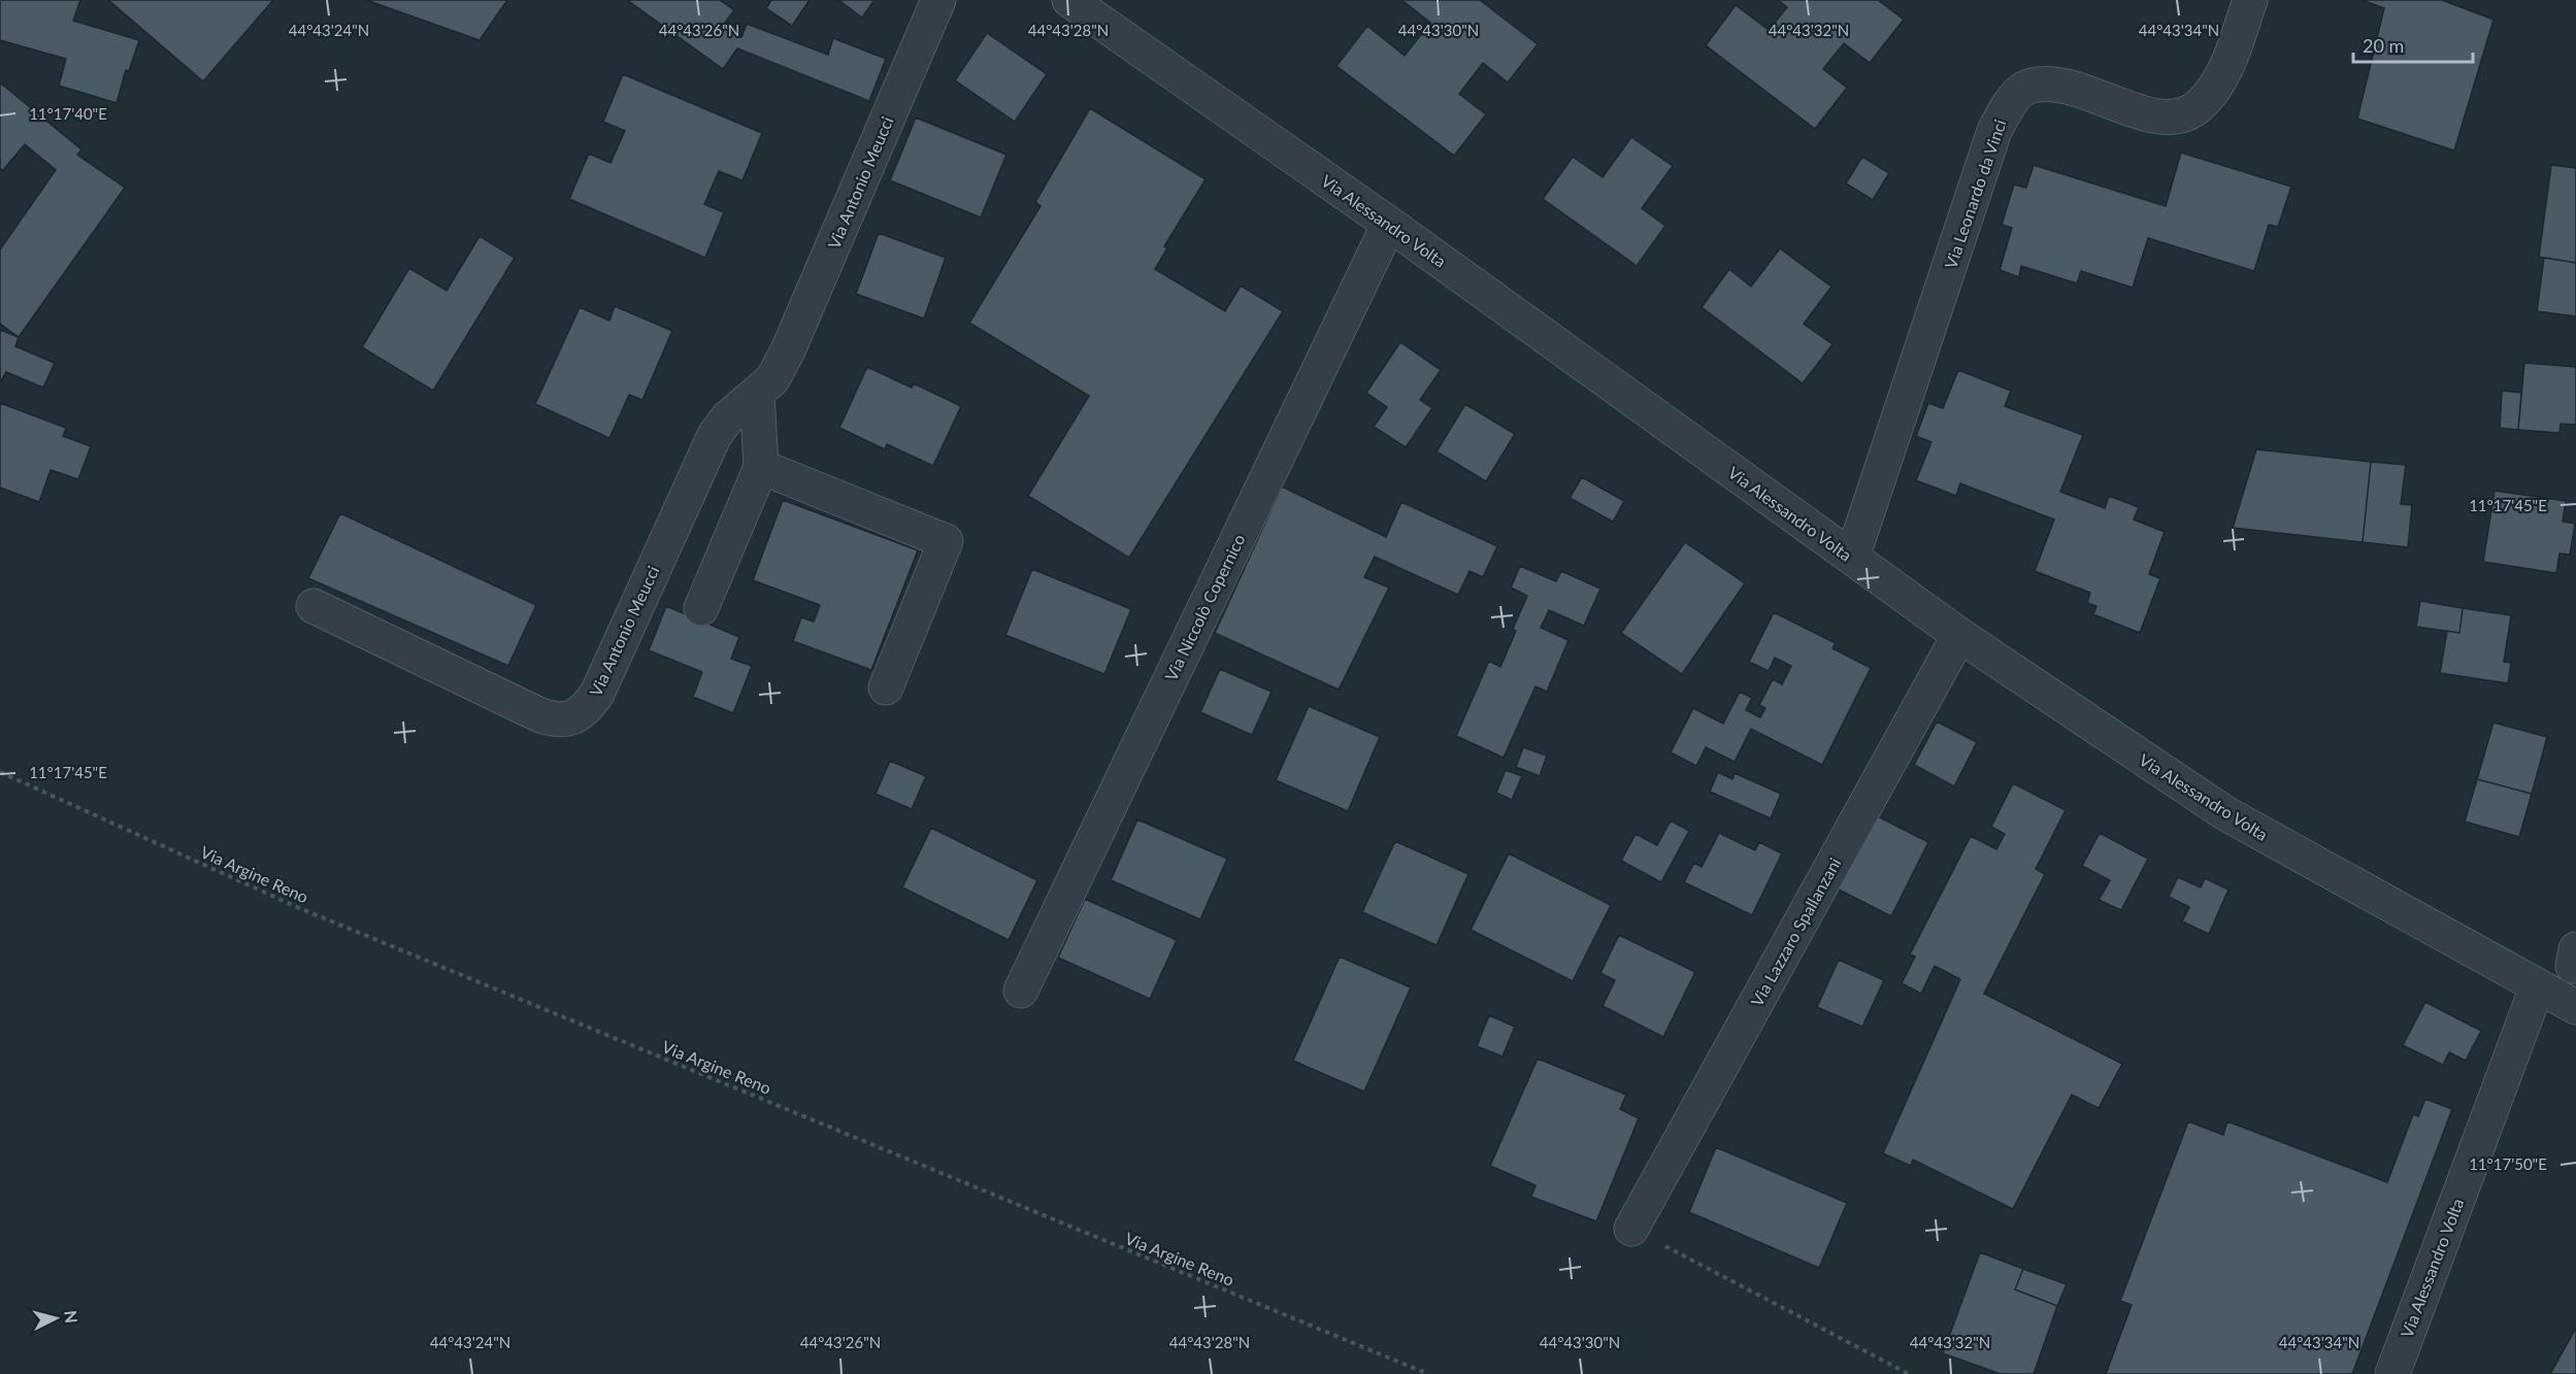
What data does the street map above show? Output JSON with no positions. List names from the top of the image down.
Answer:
{
  "streets": {
    "street": [
      "Via Antonio Meucci",
      "Via Leonardo da Vinci",
      "Via Alessandro Volta",
      "Via Niccolò Copernico",
      "Via Lazzaro Spallanzani"
    ],
    "path": ["Via Argine Reno"]
  },
  "crossings": [
    ["Via Leonardo da Vinci", "Via Alessandro Volta"],
    ["Via Alessandro Volta", "Via Niccolò Copernico"],
    ["Via Alessandro Volta", "Via Lazzaro Spallanzani"]
  ],
  "scale_bar": "20 m",
  "north": "right",
  "coordinates": [
    "44°43'24\"N",
    "44°43'26\"N",
    "44°43'28\"N",
    "44°43'30\"N",
    "44°43'32\"N",
    "44°43'34\"N",
    "11°17'40\"E",
    "11°17'45\"E",
    "11°17'50\"E"
  ]
}
